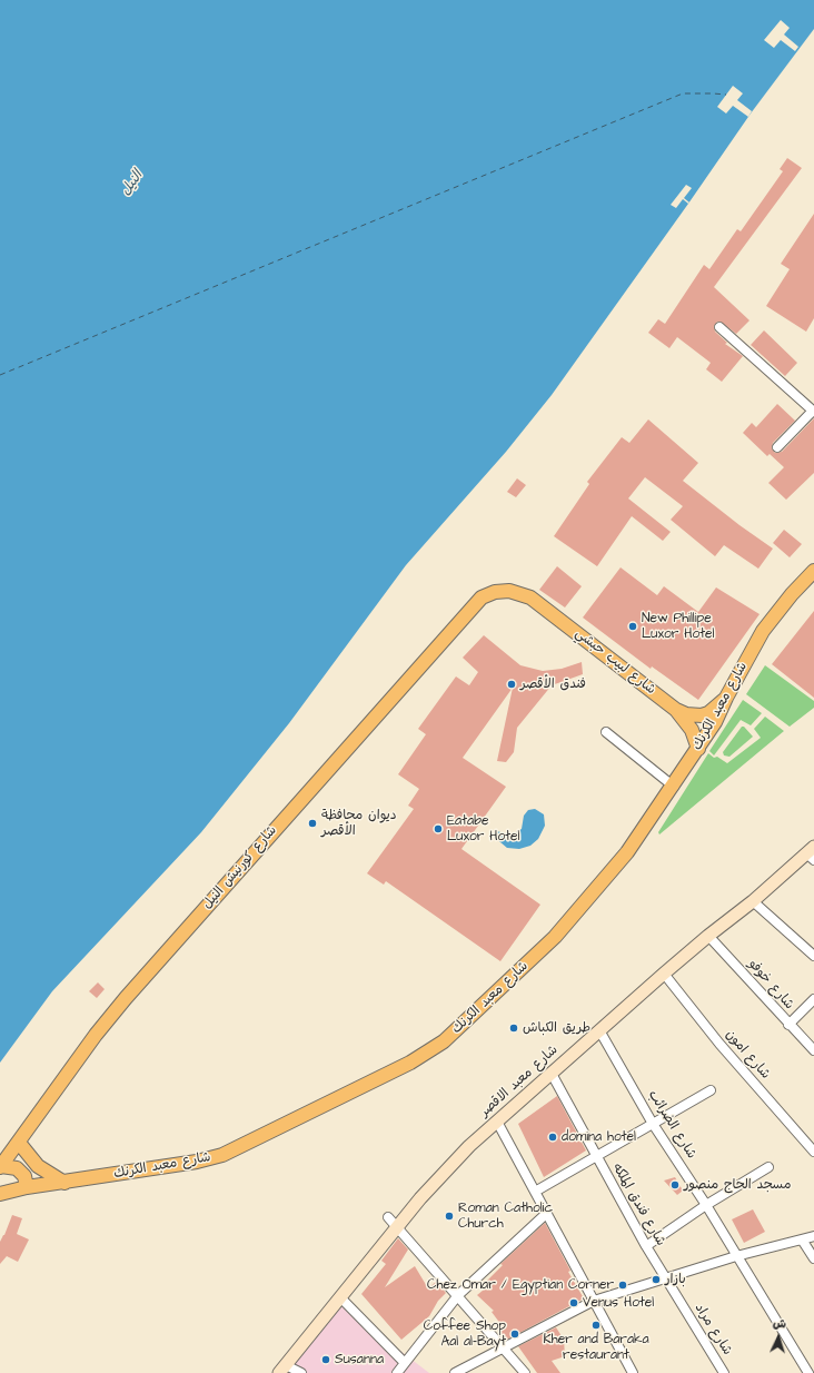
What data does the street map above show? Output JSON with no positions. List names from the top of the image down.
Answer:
{
  "streets": {
    "main road": [
      "شارع لبيب حبشي",
      "شارع معبد الكرنك",
      "شارع كورنيش النيل",
      "شارع معبد الاقصر"
    ],
    "street": [
      "شارع خوفو",
      "شارع امون",
      "شارع الضرائب",
      "شارع فندق الملكه",
      "شارع مراد"
    ]
  },
  "crossings": [
    ["شارع لبيب حبشي", "شارع معبد الكرنك"],
    ["شارع لبيب حبشي", "شارع كورنيش النيل"],
    ["شارع خوفو", "شارع معبد الاقصر"],
    ["شارع امون", "شارع معبد الاقصر"],
    ["شارع معبد الاقصر", "شارع الضرائب"],
    ["شارع معبد الاقصر", "شارع فندق الملكه"],
    ["شارع فندق الملكه", "شارع مراد"]
  ],
  "water": ["النيل"],
  "places": [
    "New Phillipe Luxor Hotel",
    "فندق الأقصر",
    "ديوان محافظة الأقصر",
    "Eatabe Luxor Hotel",
    "طريق الكباش",
    "domina hotel",
    "مسجد الحاج منصور",
    "Roman Catholic Church",
    "بازار",
    "Chez Omar / Egyptian Corner",
    "Venus Hotel",
    "Kher and Baraka restaurant",
    "Coffee Shop Aal al‑Bayt",
    "Susanna"
  ],
  "north": "top"
}
